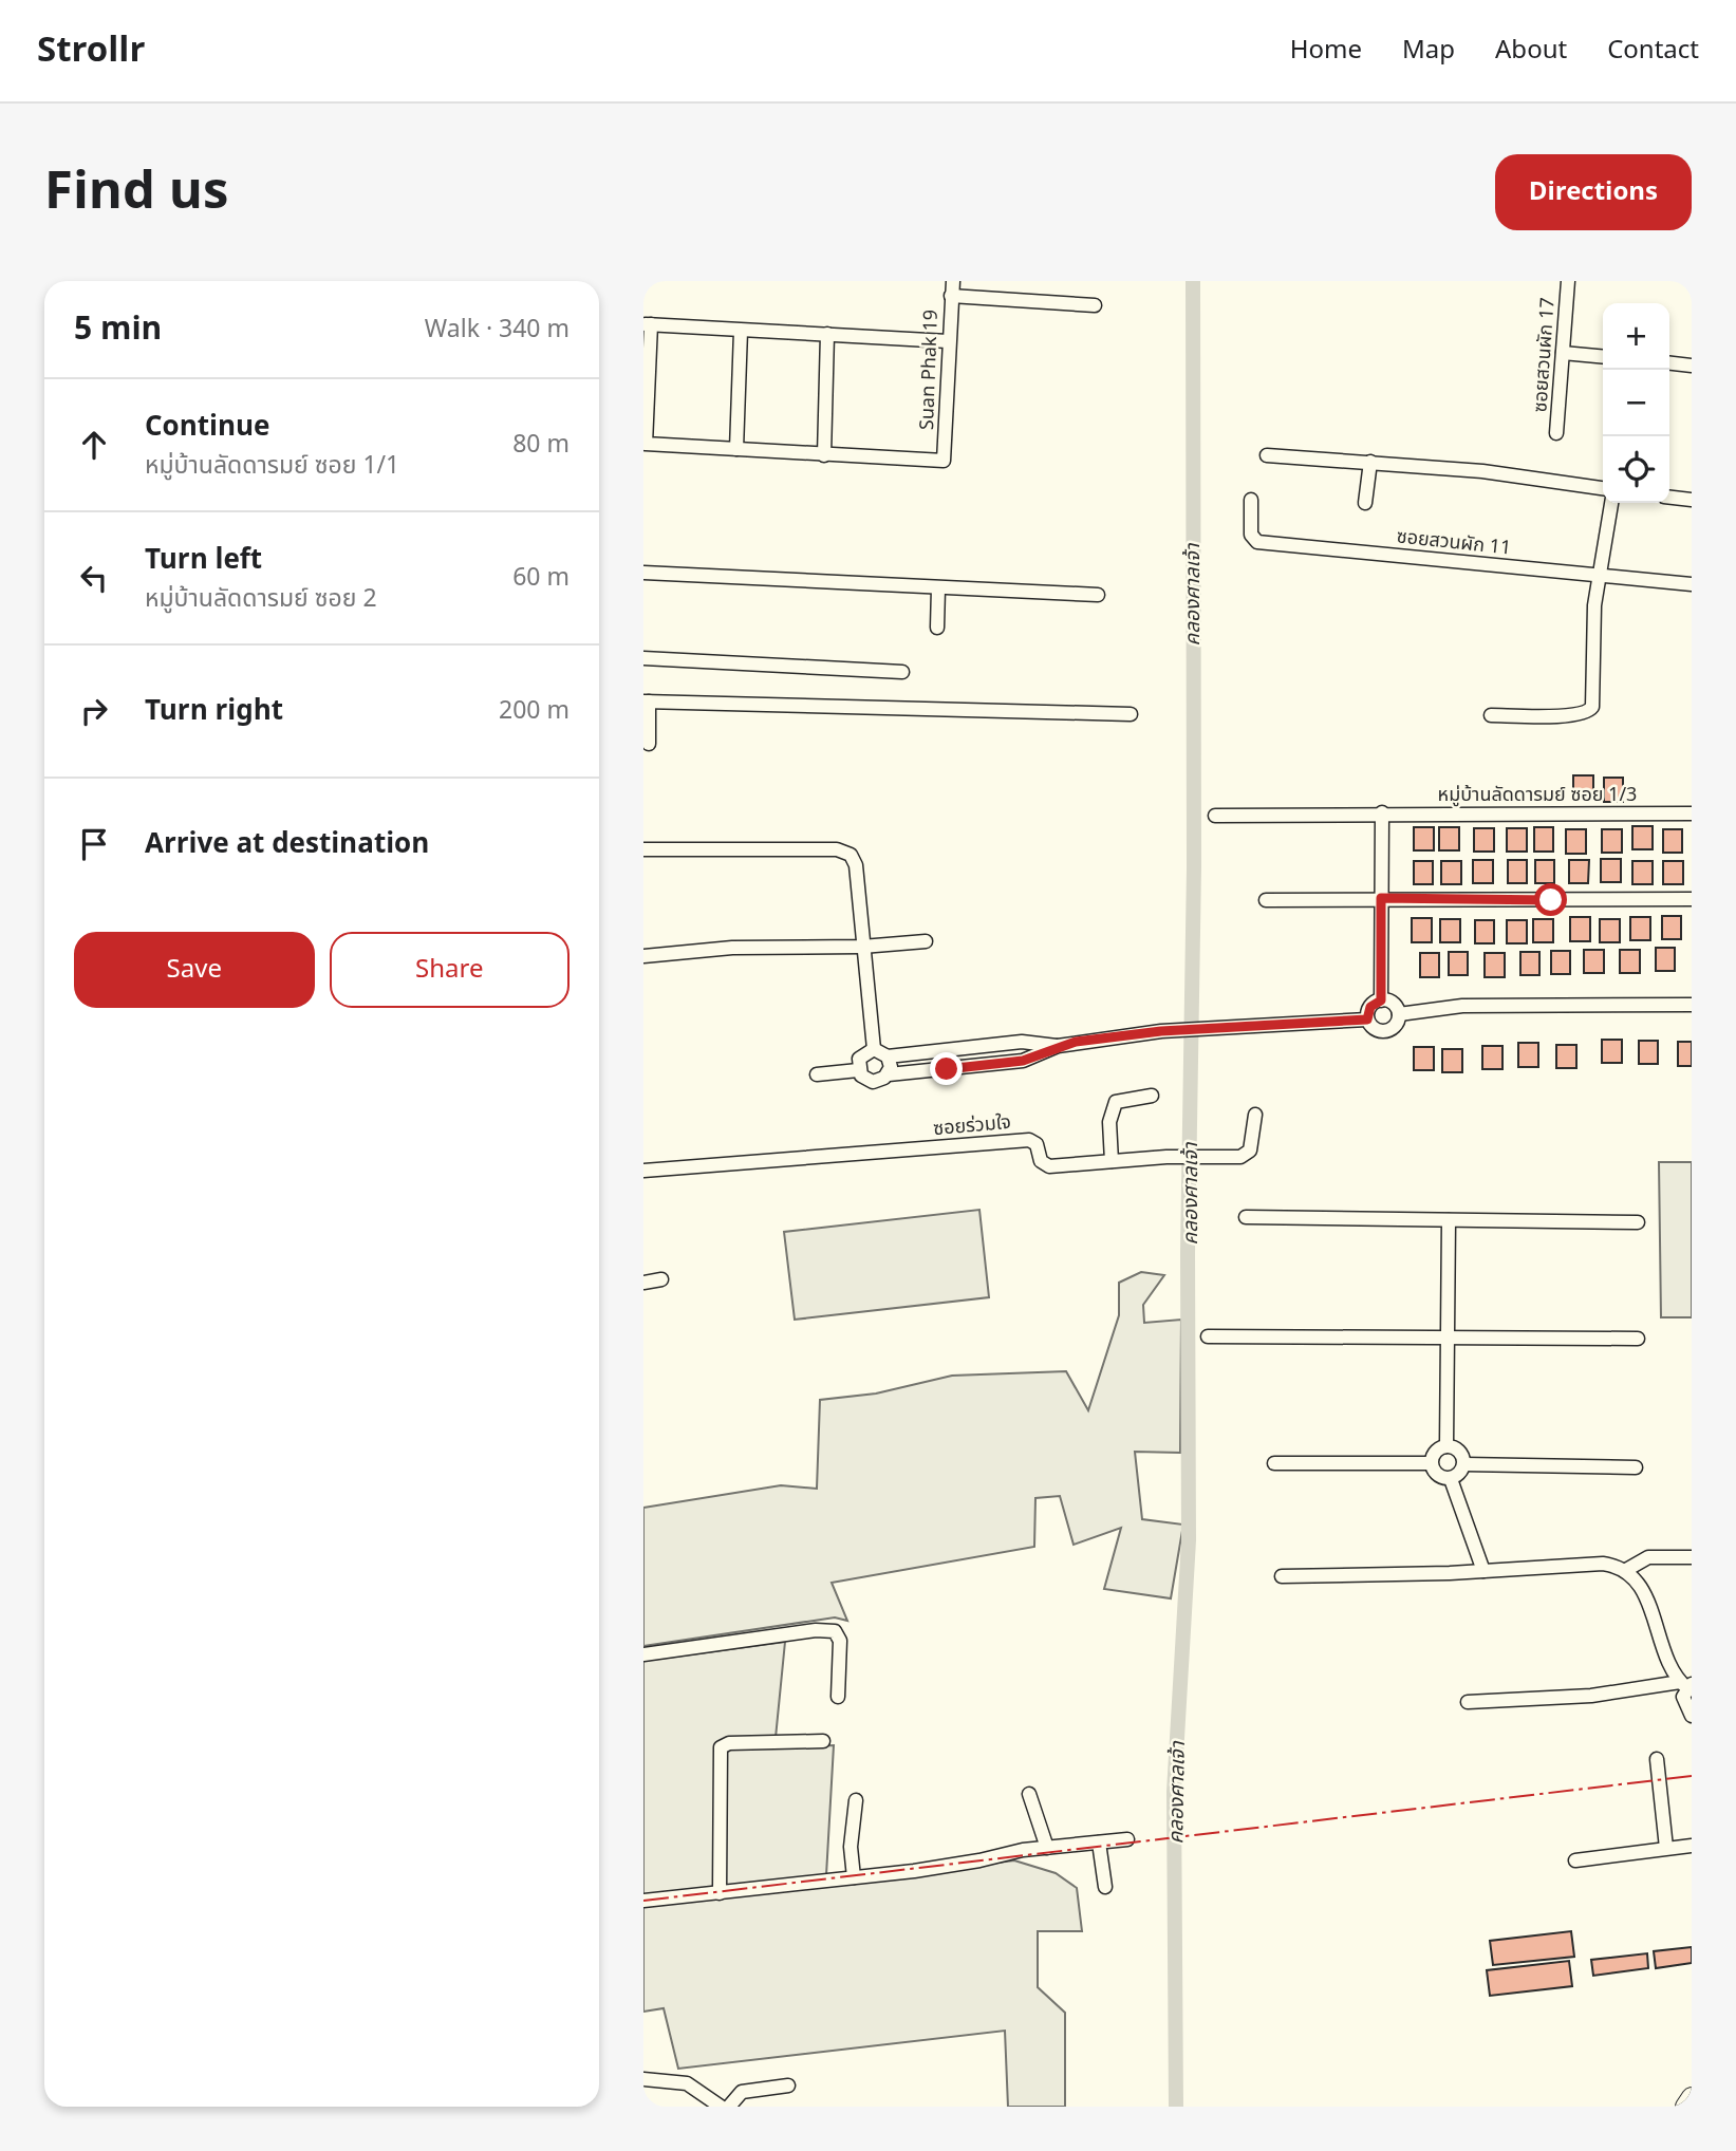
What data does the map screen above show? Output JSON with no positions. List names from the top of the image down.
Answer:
{
  "streets": {
    "street": [
      "ซอยสวนผัก 17",
      "Suan Phak 19",
      "ซอยสวนผัก 11",
      "หมู่บ้านลัดดารมย์ ซอย 1/3",
      "ซอยร่วมใจ"
    ]
  },
  "water": ["คลองศาลเจ้า"],
  "page": {
    "header": "Strollr",
    "nav": [
      "Home",
      "Map",
      "About",
      "Contact"
    ],
    "title": "Find us",
    "buttons": [
      "Directions",
      ["Save", "Share"]
    ],
    "heading": ["5 min", "Walk · 340 m"],
    "map_buttons": ["+", "−"],
    "list": [
      ["Continue", "หมู่บ้านลัดดารมย์ ซอย 1/1", "80 m"],
      ["Turn left", "หมู่บ้านลัดดารมย์ ซอย 2", "60 m"],
      ["Turn right", "200 m"],
      "Arrive at destination"
    ]
  }
}
